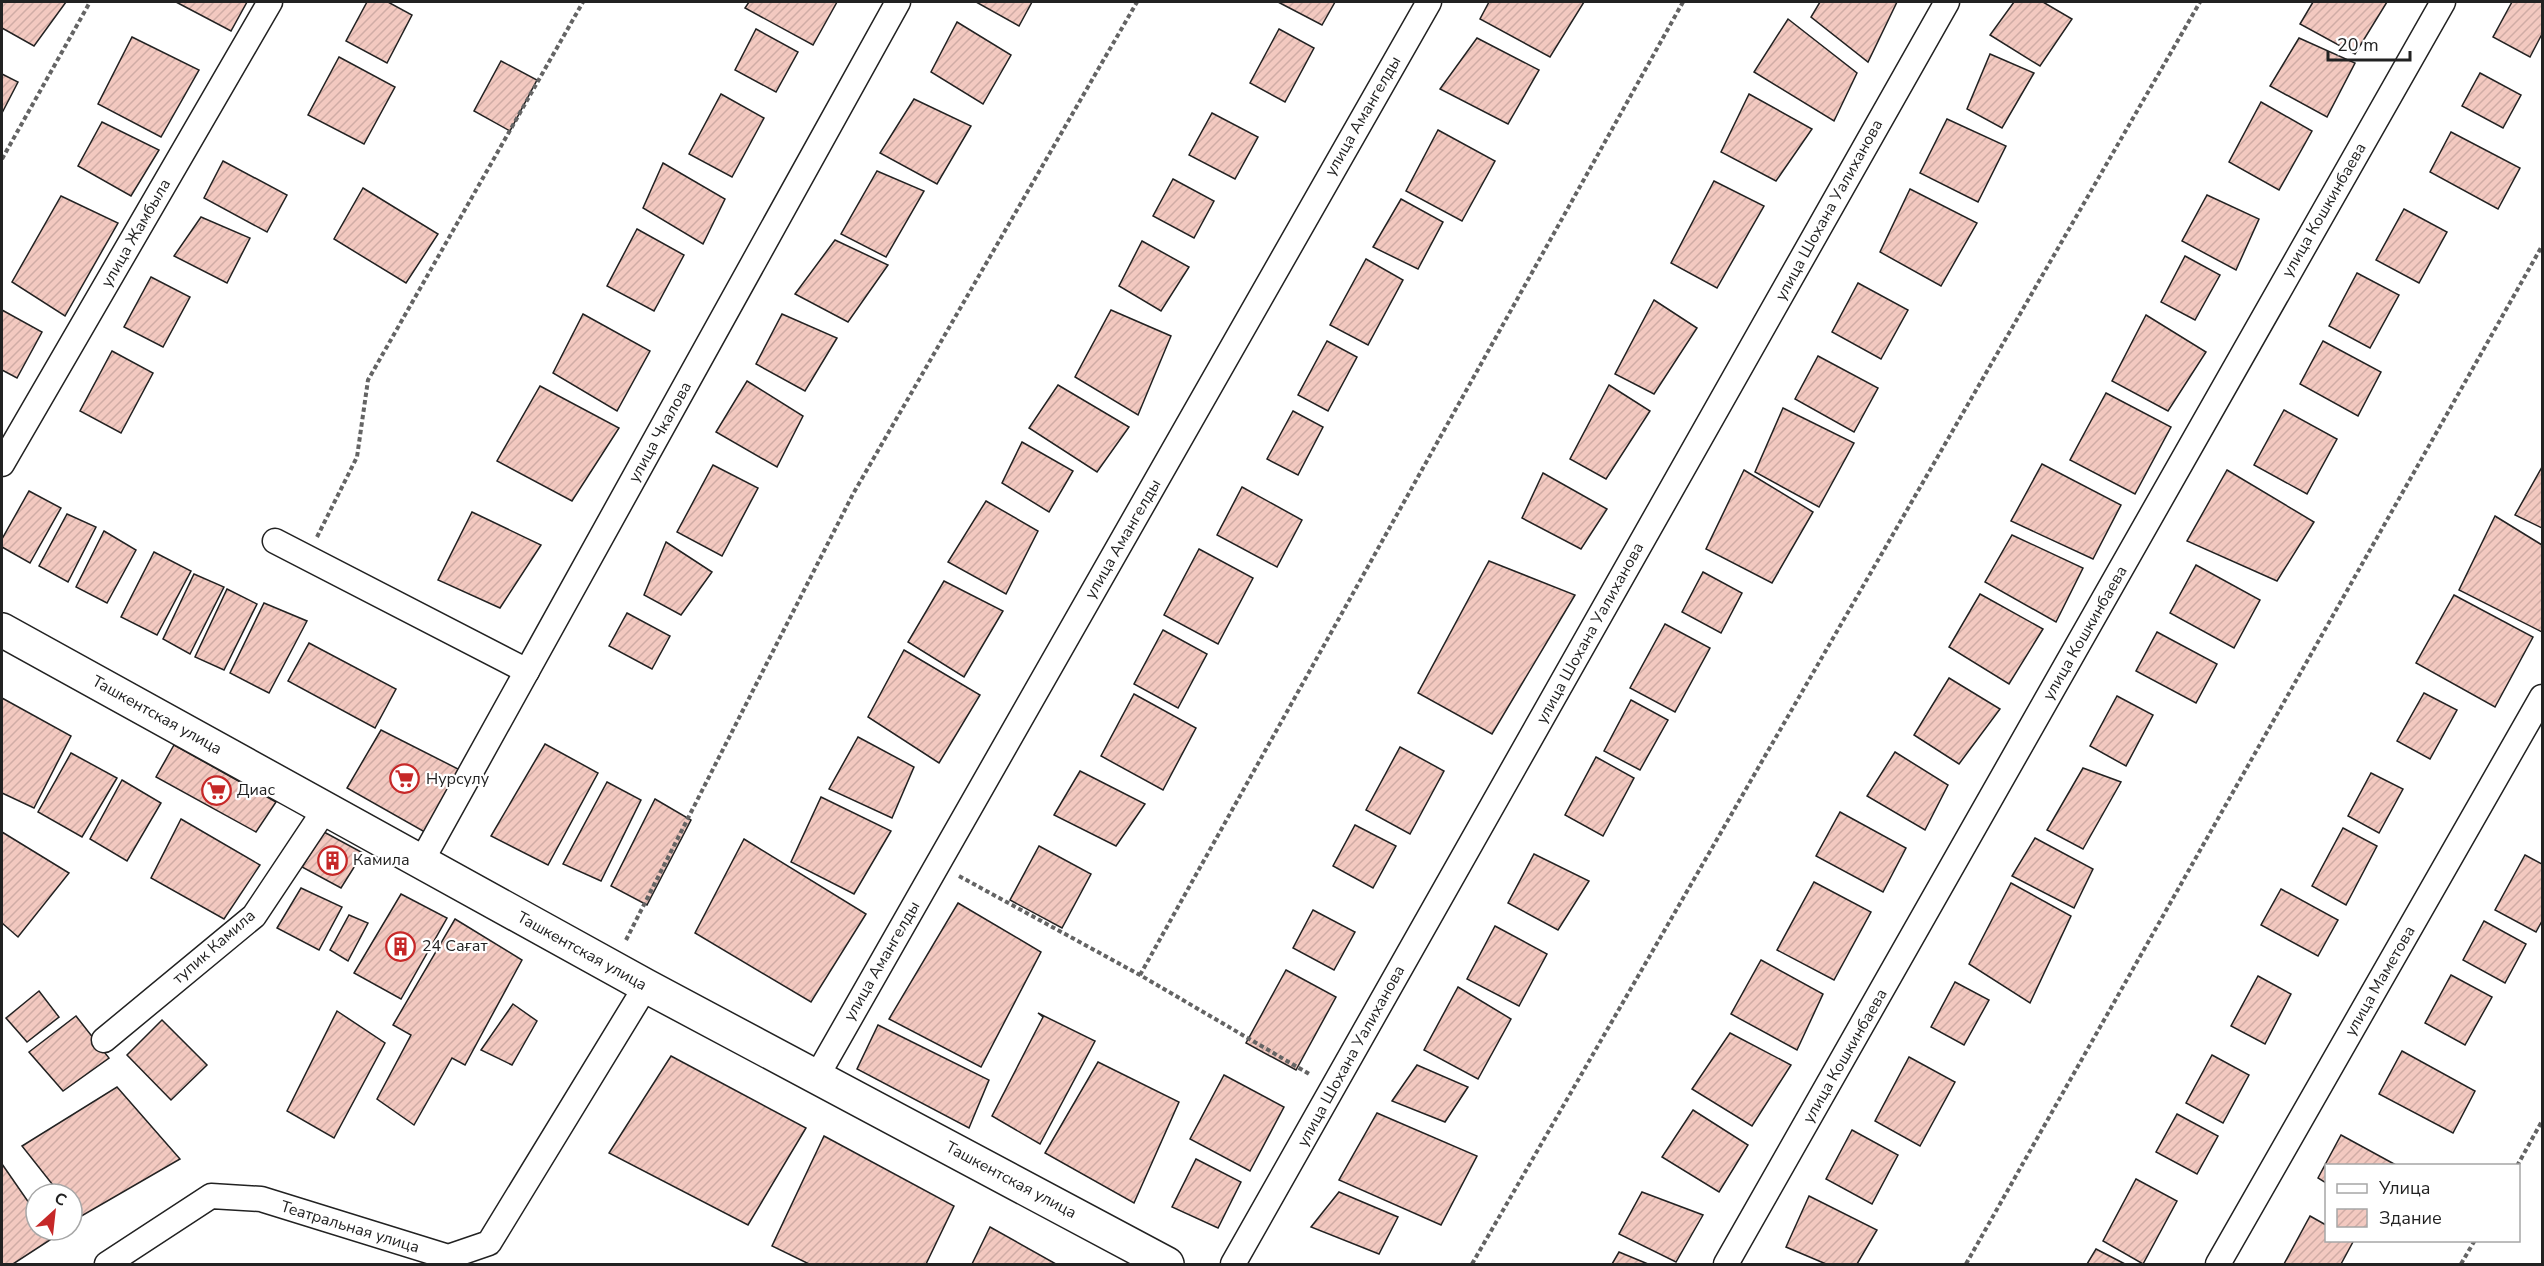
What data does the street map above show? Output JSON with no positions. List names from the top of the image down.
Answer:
{
  "streets": {
    "main road": ["Ташкентская улица"],
    "street": [
      "улица Амангелды",
      "улица Шохана Уалиханова",
      "улица Кошкинбаева",
      "улица Жамбыла",
      "улица Чкалова",
      "тупик Камила",
      "улица Маметова",
      "Театральная улица"
    ]
  },
  "crossings": [
    ["улица Амангелды", "Ташкентская улица"],
    ["улица Чкалова", "Ташкентская улица"],
    ["Ташкентская улица", "тупик Камила"],
    ["Ташкентская улица", "Театральная улица"]
  ],
  "places": {
    "supermarket": ["Нурсулу", "Диас"],
    "building": ["Камила", "24 Сағат"]
  },
  "legend": ["Улица", "Здание"],
  "scale_bar": "20 m",
  "north": "top right"
}
